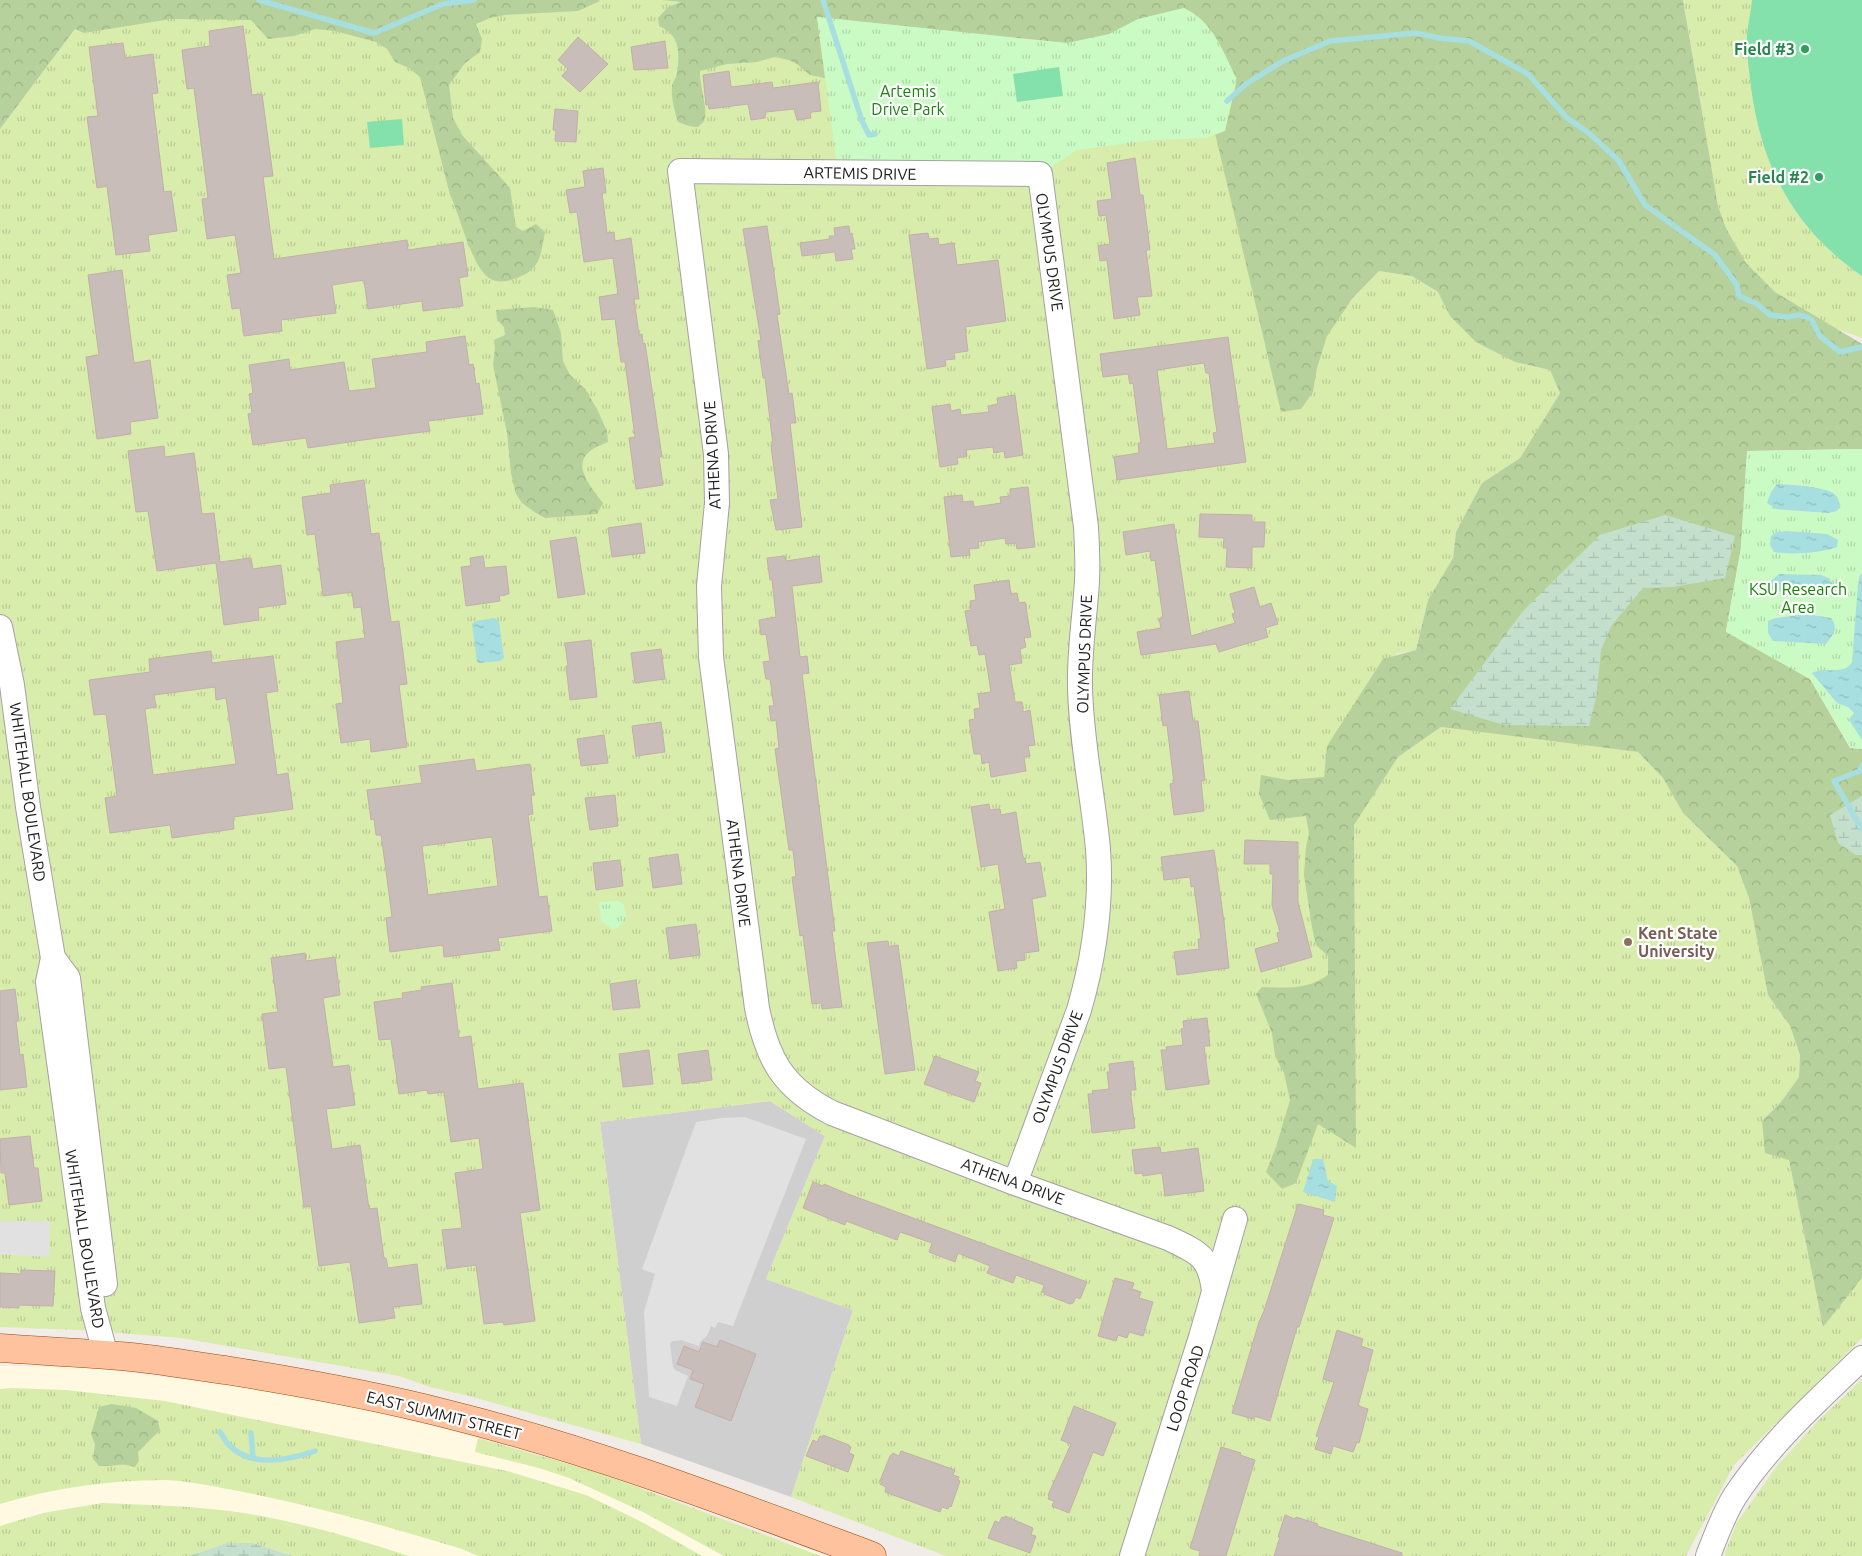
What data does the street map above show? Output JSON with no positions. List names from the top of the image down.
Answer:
{
  "streets": {
    "main road": ["EAST SUMMIT STREET"],
    "street": [
      "ARTEMIS DRIVE",
      "OLYMPUS DRIVE",
      "ATHENA DRIVE",
      "WHITEHALL BOULEVARD",
      "LOOP ROAD"
    ]
  },
  "crossings": [
    ["ARTEMIS DRIVE", "OLYMPUS DRIVE"],
    ["ARTEMIS DRIVE", "ATHENA DRIVE"],
    ["OLYMPUS DRIVE", "ATHENA DRIVE"],
    ["ATHENA DRIVE", "LOOP ROAD"],
    ["WHITEHALL BOULEVARD", "EAST SUMMIT STREET"]
  ],
  "parks": ["Artemis Drive Park", "KSU Research Area"],
  "places": ["Field #3", "Field #2", "Kent State University"]
}
